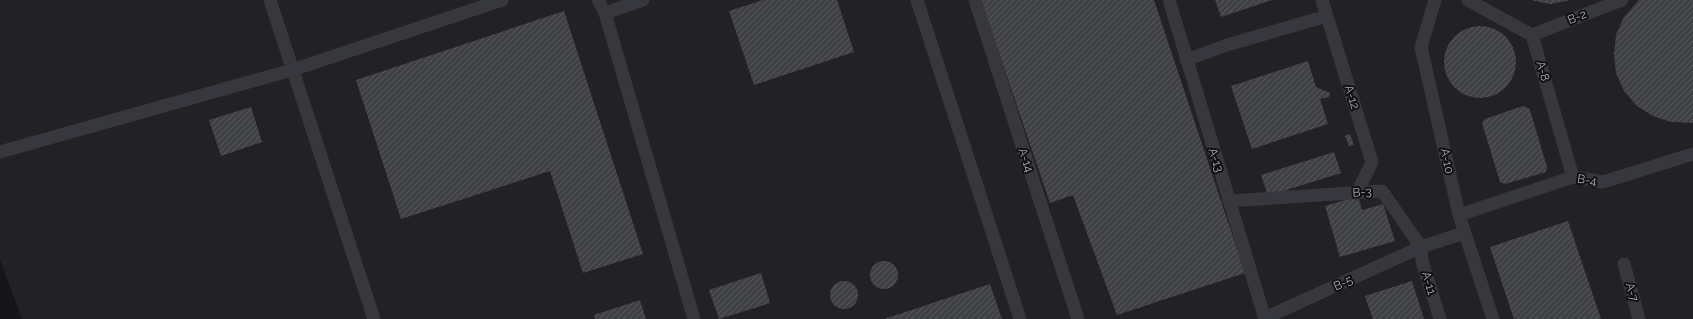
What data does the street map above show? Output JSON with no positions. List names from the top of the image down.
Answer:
{
  "streets": {
    "lane": [
      "B-2",
      "A-8",
      "A-12",
      "A-14",
      "A-13",
      "A-10",
      "B-4",
      "B-3",
      "B-5",
      "A-11",
      "A-7"
    ]
  },
  "crossings": [
    ["B-2", "A-8"],
    ["A-8", "B-4"],
    ["A-12", "B-3"],
    ["A-13", "B-3"],
    ["A-13", "B-5"],
    ["A-10", "B-4"],
    ["B-3", "B-5"],
    ["B-3", "A-11"],
    ["B-5", "A-11"]
  ]
}
